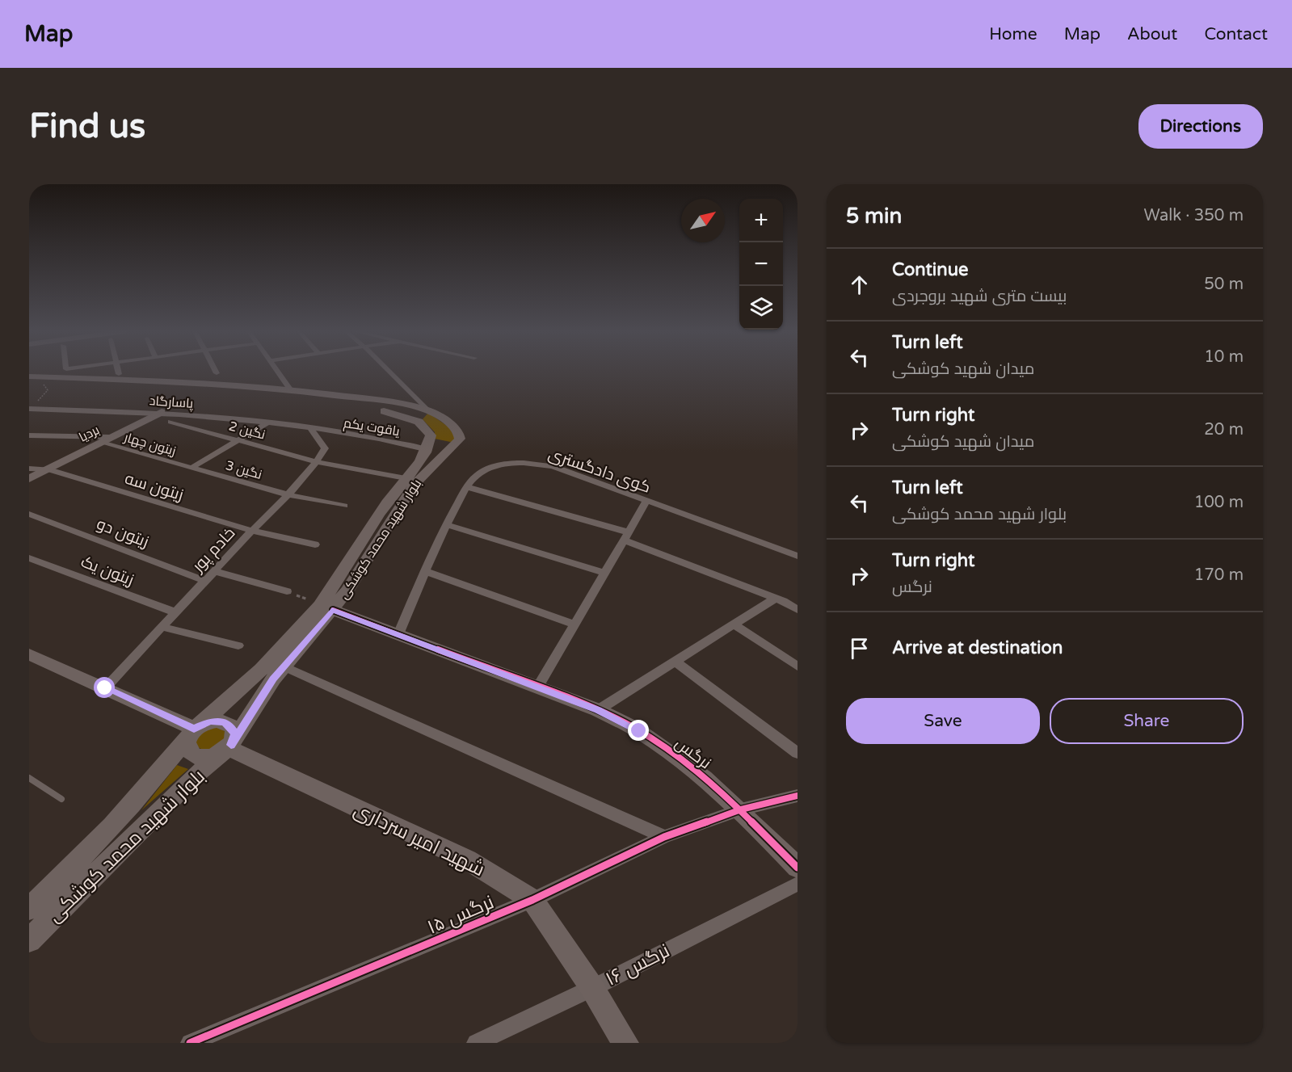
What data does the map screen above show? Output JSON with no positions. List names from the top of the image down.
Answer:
{
  "streets": {
    "main road": [
      "بردیا",
      "بلوار شهید محمد کوشکی",
      "نرگس",
      "شهید امیر سرداری"
    ],
    "street": [
      "پاسارگاد",
      "یاقوت یکم",
      "نگین 2",
      "زیتون چهار",
      "نگین 3",
      "کوی دادگستری",
      "زیتون سه",
      "زیتون دو",
      "خادم پور",
      "زیتون یک",
      "نرگس ۱۵",
      "نرگس ۱۶"
    ]
  },
  "crossings": [
    ["پاسارگاد", "یاقوت یکم"],
    ["پاسارگاد", "بردیا"],
    ["یاقوت یکم", "بلوار شهید محمد کوشکی"],
    ["نگین 2", "بلوار شهید محمد کوشکی"],
    ["نگین 2", "خادم پور"],
    ["بردیا", "زیتون چهار"],
    ["بردیا", "زیتون سه"],
    ["زیتون چهار", "نگین 3"],
    ["نگین 3", "خادم پور"],
    ["کوی دادگستری", "نرگس"],
    ["زیتون سه", "خادم پور"],
    ["زیتون دو", "خادم پور"],
    ["بلوار شهید محمد کوشکی", "نرگس"],
    ["بلوار شهید محمد کوشکی", "شهید امیر سرداری"],
    ["خادم پور", "زیتون یک"],
    ["نرگس", "نرگس ۱۵"],
    ["شهید امیر سرداری", "نرگس ۱۵"],
    ["شهید امیر سرداری", "نرگس ۱۶"]
  ],
  "north": "top right",
  "page": {
    "header": "Map",
    "nav": [
      "Home",
      "Map",
      "About",
      "Contact"
    ],
    "buttons": [
      "Directions",
      ["Save", "Share"]
    ],
    "title": "Find us",
    "heading": ["5 min", "Walk · 350 m"],
    "map_buttons": ["+", "−"],
    "list": [
      ["Continue", "بیست متری شهید بروجردی", "50 m"],
      ["Turn left", "میدان شهید کوشکی", "10 m"],
      ["Turn right", "میدان شهید کوشکی", "20 m"],
      ["Turn left", "بلوار شهید محمد کوشکی", "100 m"],
      ["Turn right", "نرگس", "170 m"],
      "Arrive at destination"
    ]
  }
}
